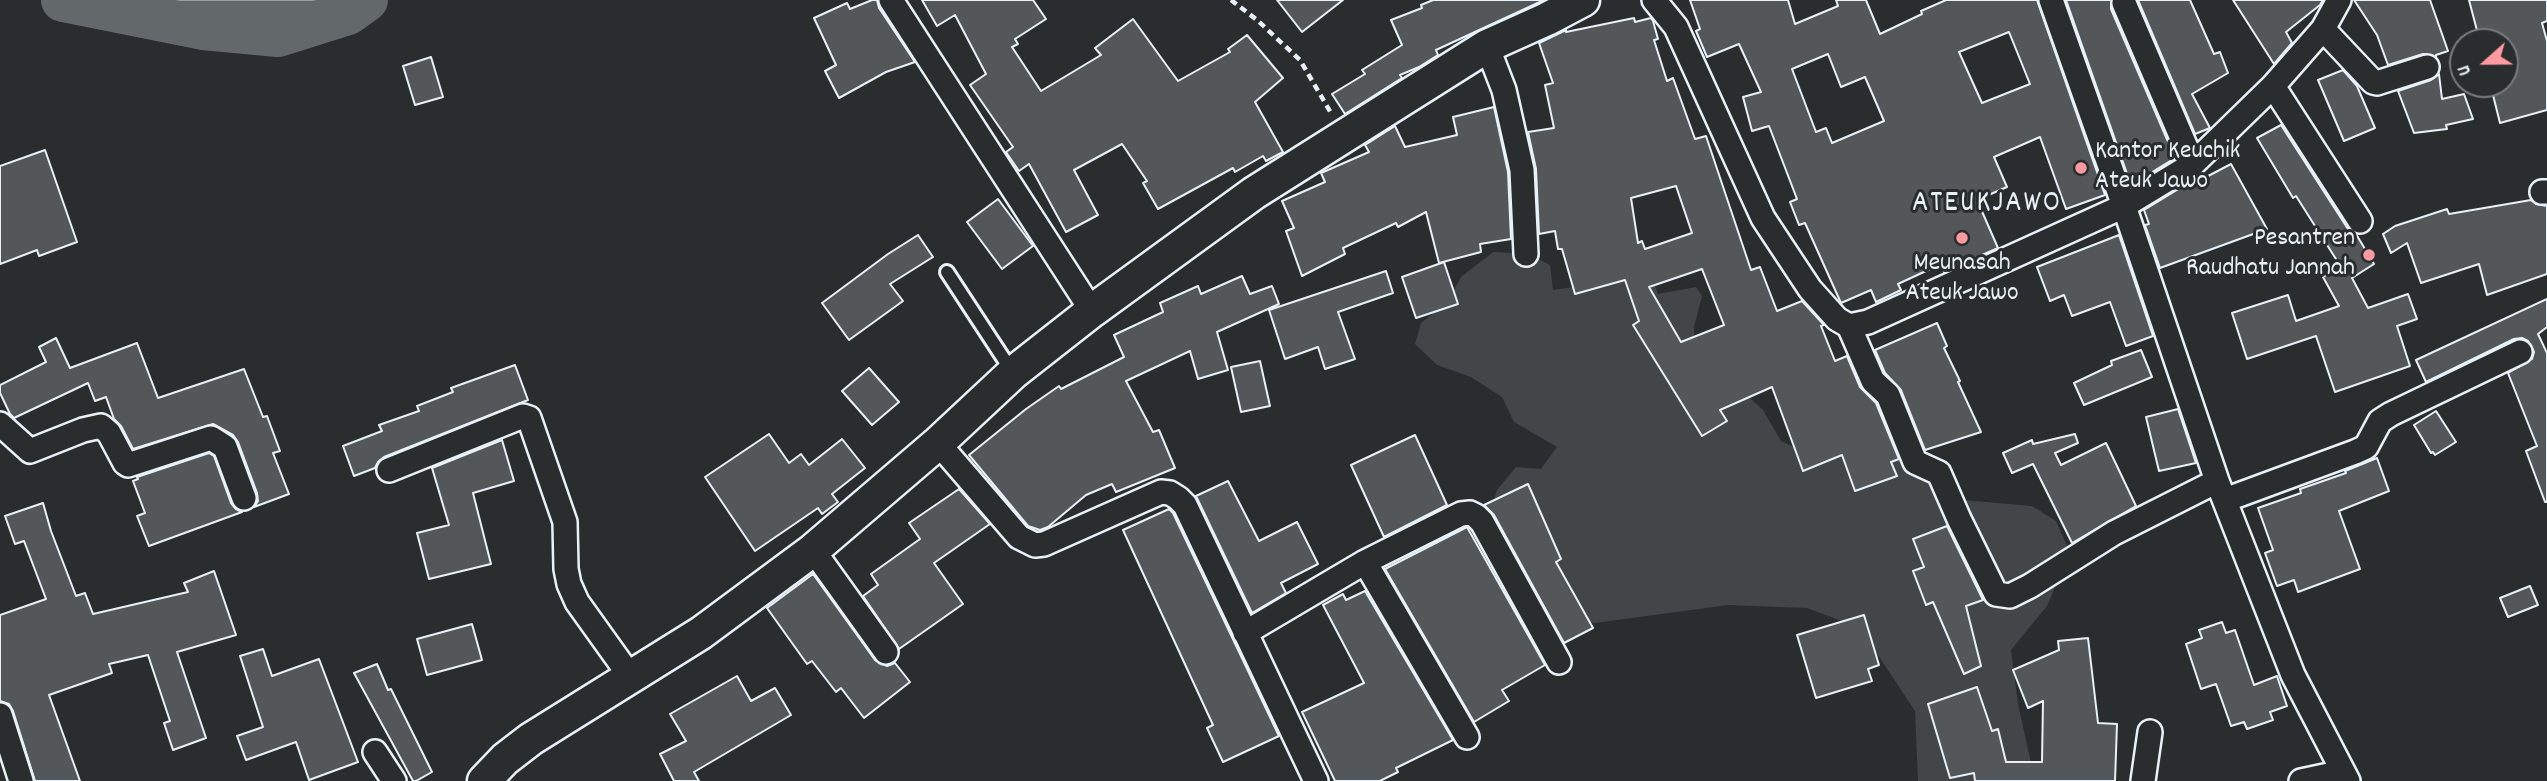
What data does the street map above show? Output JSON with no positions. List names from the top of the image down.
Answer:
{
  "districts": ["ATEUKJAWO"],
  "places": ["Kantor Keuchik Ateuk Jawo", "Meunasah Ateuk Jawo", "Pesantren Raudhatu Jannah"],
  "north": "left"
}
